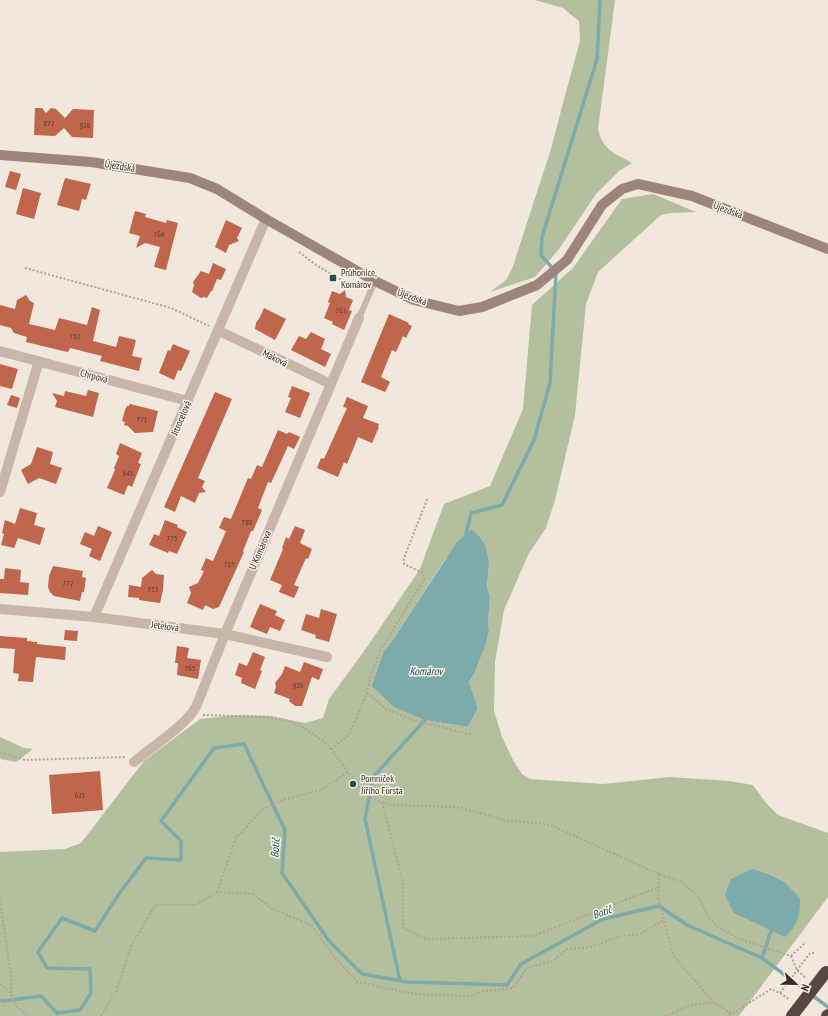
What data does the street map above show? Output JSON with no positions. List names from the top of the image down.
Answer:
{
  "streets": {
    "street": [
      "Újezdská",
      "Maková",
      "Chrpová",
      "Jitrocelová",
      "U Komárova",
      "Jetelová"
    ]
  },
  "crossings": [
    ["Újezdská", "Jitrocelová"],
    ["Maková", "Jitrocelová"],
    ["Maková", "U Komárova"],
    ["Chrpová", "Jitrocelová"],
    ["Jitrocelová", "Jetelová"],
    ["U Komárova", "Jetelová"]
  ],
  "water": ["Komárov", "Botič"],
  "places": {
    "transit": ["Průhonice, Komárov"],
    "other": ["Pomníček Jiřího Fürsta"]
  },
  "house_numbers": [
    "872",
    "928",
    "764",
    "761",
    "752",
    "771",
    "645",
    "788",
    "773",
    "793",
    "772",
    "753",
    "765",
    "926",
    "621"
  ],
  "north": "right"
}
